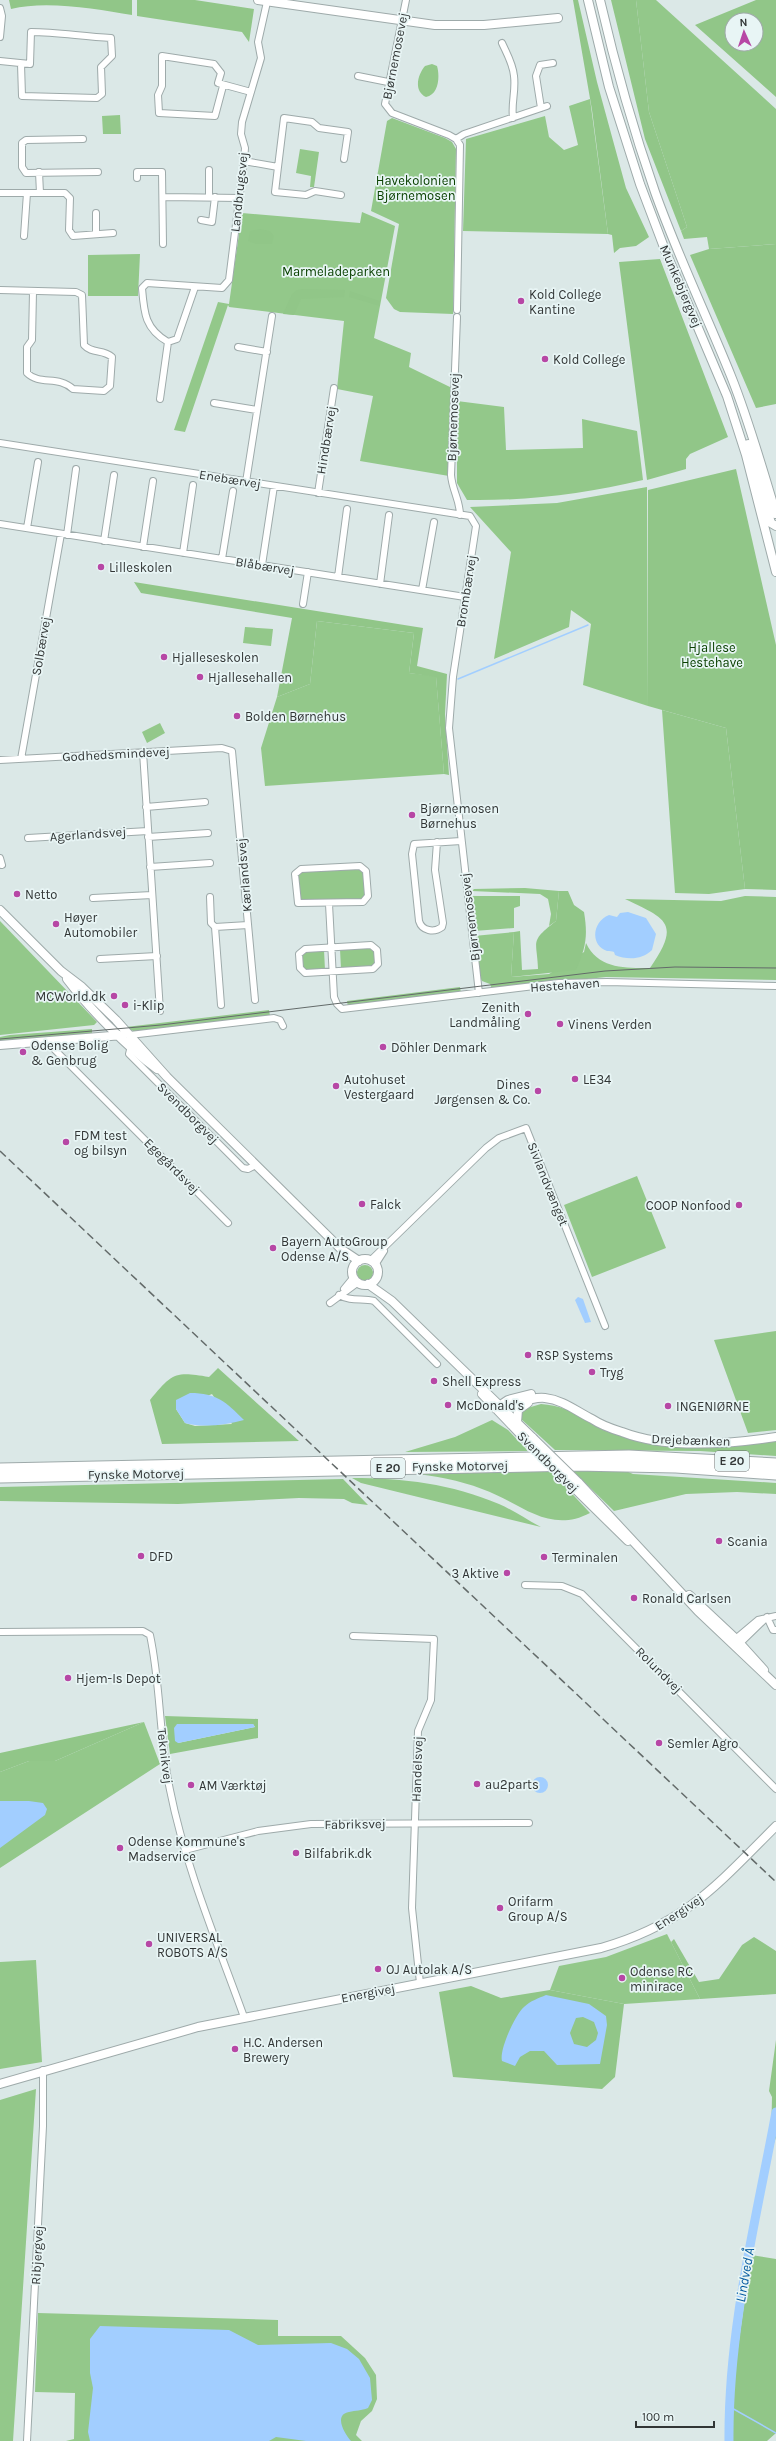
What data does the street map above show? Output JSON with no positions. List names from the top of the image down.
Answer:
{
  "streets": {
    "highway": ["E 20", "Fynske Motorvej"],
    "street": [
      "Bjørnemosevej",
      "Landbrugsvej",
      "Munkebjergvej",
      "Hindbærvej",
      "Enebærvej",
      "Blåbærvej",
      "Brombærvej",
      "Solbærvej",
      "Godhedsmindevej",
      "Agerlandsvej",
      "Kærlandsvej",
      "Hestehaven",
      "Svendborgvej",
      "Egegårdsvej",
      "Sivlandvænget",
      "Drejebænken",
      "Rolundvej",
      "Teknikvej",
      "Handelsvej",
      "Fabriksvej",
      "Energivej",
      "Ribjergvej"
    ]
  },
  "crossings": [
    ["Bjørnemosevej", "Enebærvej"],
    ["Bjørnemosevej", "Brombærvej"],
    ["Bjørnemosevej", "Hestehaven"],
    ["Hindbærvej", "Enebærvej"],
    ["Enebærvej", "Brombærvej"],
    ["Blåbærvej", "Brombærvej"],
    ["Blåbærvej", "Solbærvej"],
    ["Solbærvej", "Godhedsmindevej"],
    ["Godhedsmindevej", "Kærlandsvej"],
    ["Svendborgvej", "Drejebænken"],
    ["Teknikvej", "Fabriksvej"],
    ["Teknikvej", "Energivej"],
    ["Handelsvej", "Fabriksvej"],
    ["Handelsvej", "Energivej"],
    ["Energivej", "Ribjergvej"]
  ],
  "water": ["Lindved Å"],
  "parks": ["Havekolonien Bjørnemosen", "Marmeladeparken", "Hjallese Hestehave"],
  "places": [
    "Kold College Kantine",
    "Kold College",
    "Lilleskolen",
    "Hjalleseskolen",
    "Hjallesehallen",
    "Bolden Børnehus",
    "Bjørnemosen Børnehus",
    "Netto",
    "Høyer Automobiler",
    "MCWorld.dk",
    "i-Klip",
    "Zenith Landmåling",
    "Vinens Verden",
    "Döhler Denmark",
    "Odense Bolig & Genbrug",
    "LE34",
    "Autohuset Vestergaard",
    "Dines Jørgensen & Co.",
    "FDM test og bilsyn",
    "Falck",
    "COOP Nonfood",
    "Bayern AutoGroup Odense A/S",
    "RSP Systems",
    "Tryg",
    "Shell Express",
    "McDonald's",
    "INGENIØRNE",
    "Scania",
    "DFD",
    "Terminalen",
    "3 Aktive",
    "Ronald Carlsen",
    "Hjem-Is Depot",
    "Semler Agro",
    "au2parts",
    "AM Værktøj",
    "Odense Kommune's Madservice",
    "Bilfabrik.dk",
    "Orifarm Group A/S",
    "UNIVERSAL ROBOTS A/S",
    "OJ Autolak A/S",
    "Odense RC minirace",
    "H.C. Andersen Brewery"
  ],
  "scale_bar": "100 m",
  "north": "top"
}
